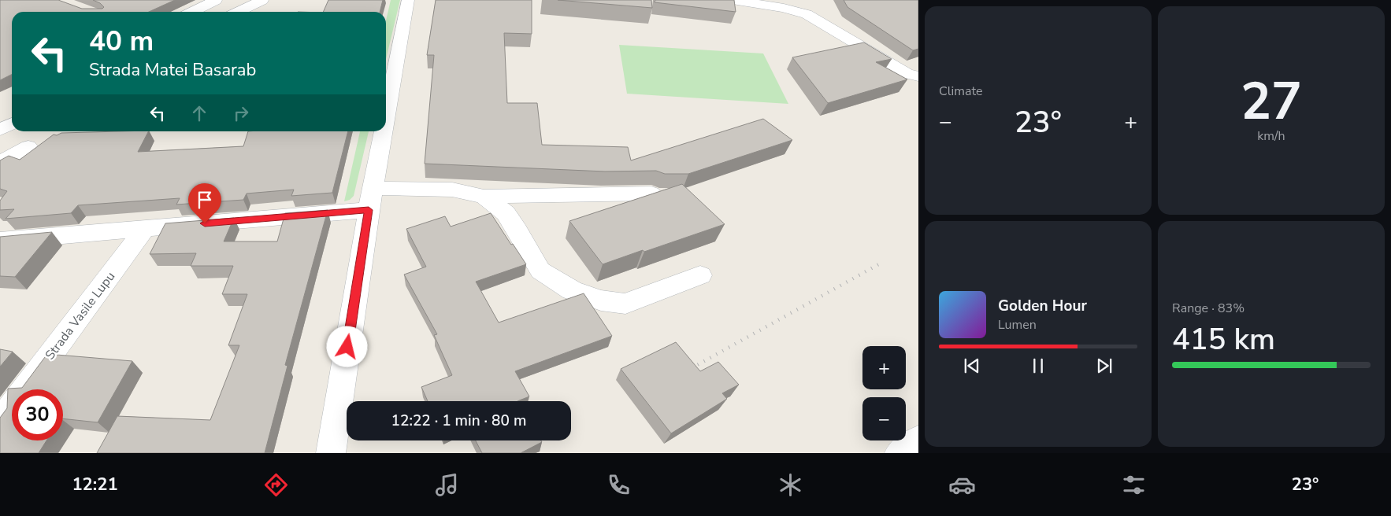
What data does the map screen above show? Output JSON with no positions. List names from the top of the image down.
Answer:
{
  "streets": {
    "street": ["Strada Vasile Lupu"]
  },
  "page": {
    "tile": [
      "Climate",
      ["27", "km/h"],
      ["Range · 83%", "415 km"]
    ],
    "turn": ["40 m", "Strada Matei Basarab"],
    "heat": ["−", "23°", "+"],
    "song": ["Golden Hour", "Lumen"],
    "map_buttons": ["+", "−"],
    "limit": "30",
    "trip": "12:22 · 1 min · 80 m",
    "tabs": ["12:21", "23°"]
  }
}
